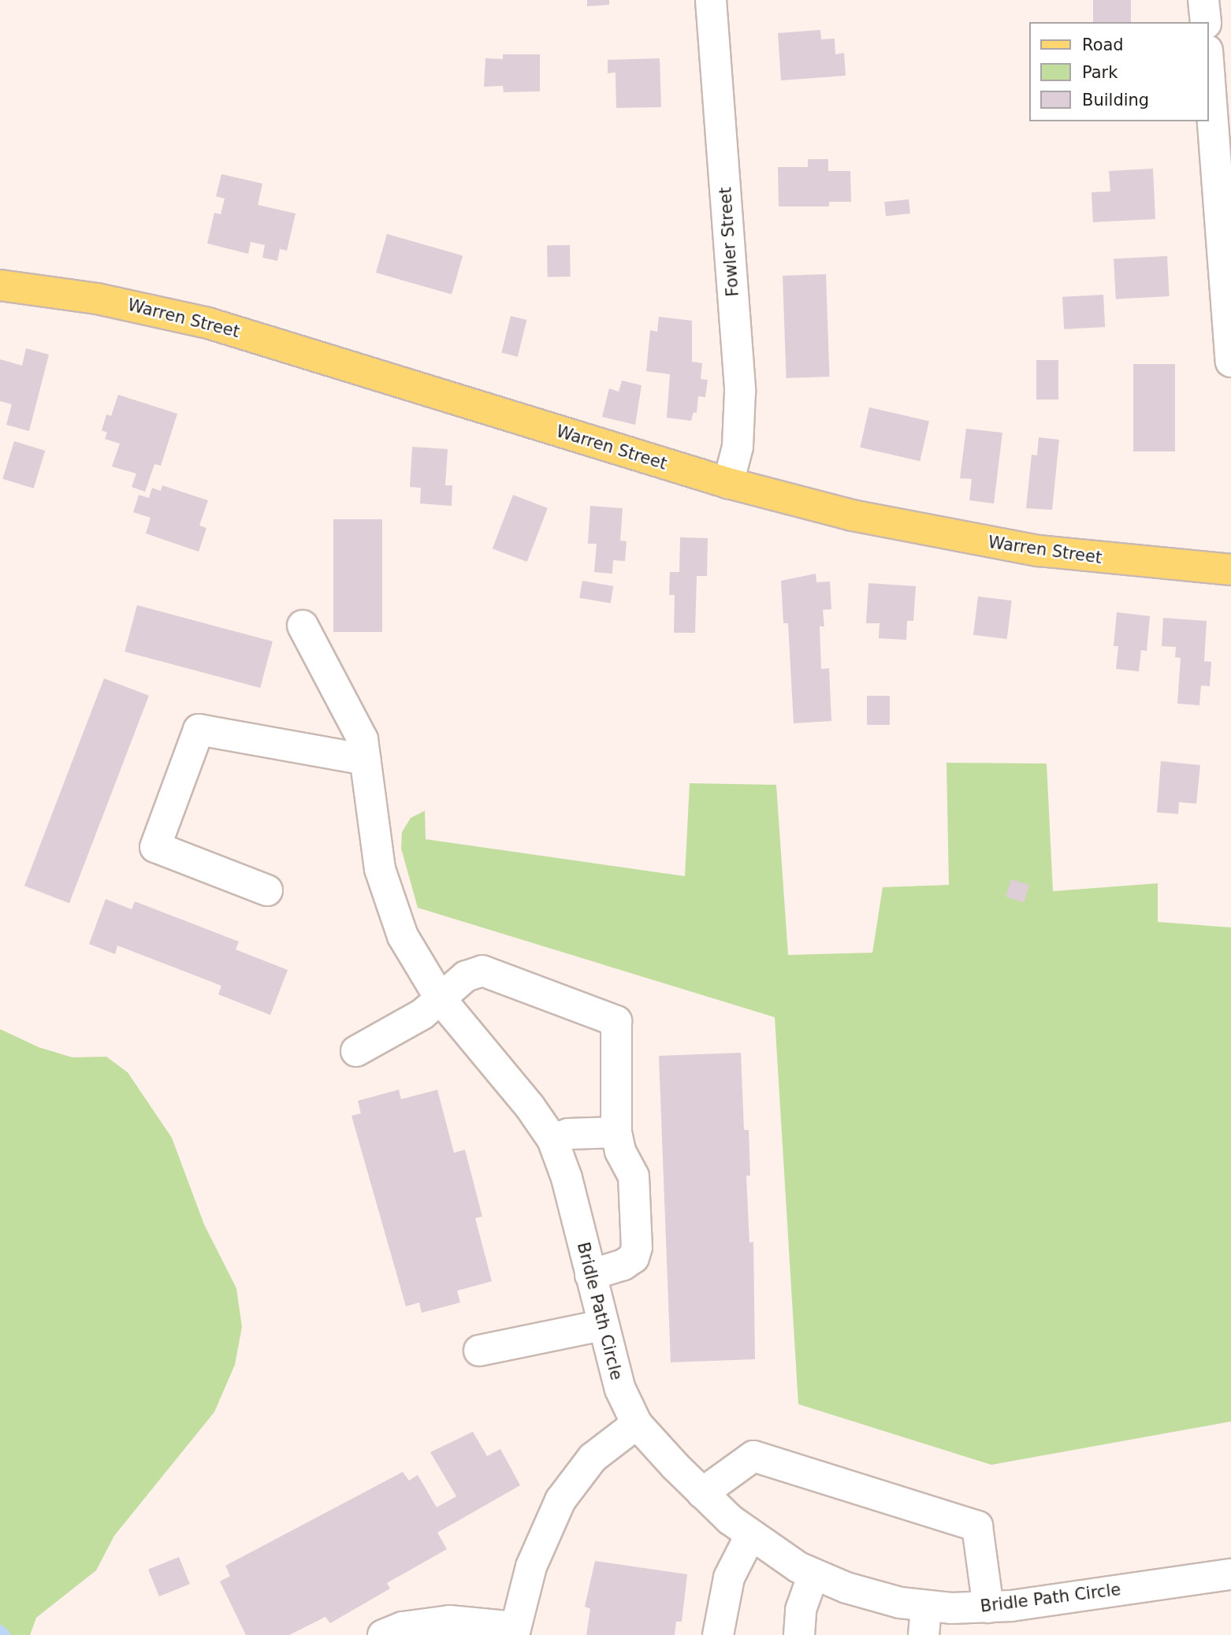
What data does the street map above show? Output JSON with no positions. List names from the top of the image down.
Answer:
{
  "streets": {
    "main road": ["Warren Street"],
    "street": ["Fowler Street", "Bridle Path Circle"]
  },
  "crossings": [
    ["Fowler Street", "Warren Street"]
  ],
  "legend": ["Road", "Park", "Building"]
}
